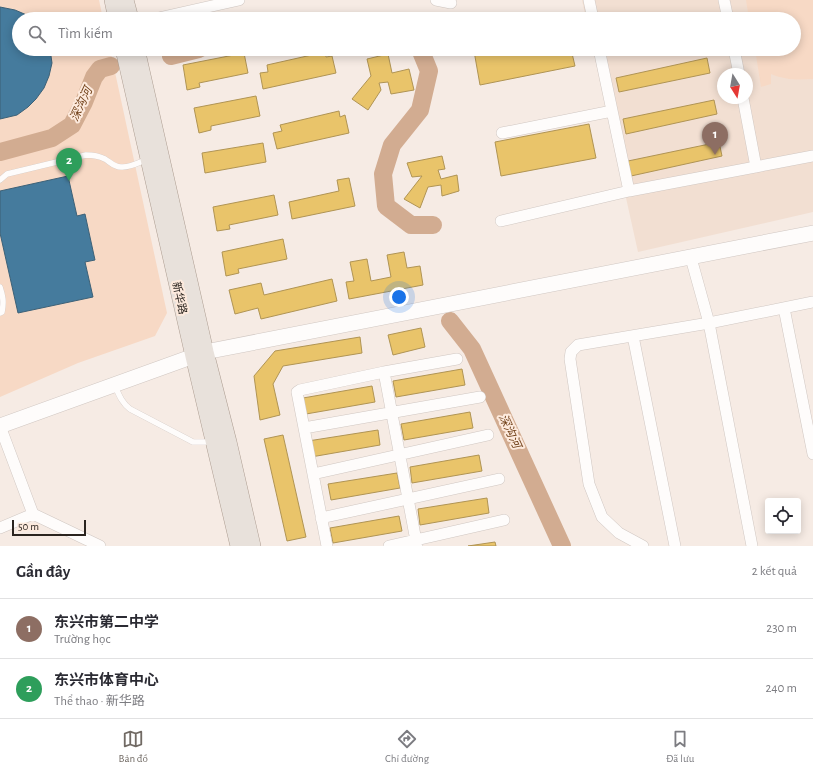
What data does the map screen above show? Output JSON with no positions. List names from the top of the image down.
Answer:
{
  "streets": {
    "main road": ["新华路"]
  },
  "water": ["深沟河"],
  "scale_bar": "50 m",
  "north": "bottom",
  "page": {
    "search": "Tìm kiếm",
    "pins": ["1", "2"],
    "scale": "50 m",
    "heading": ["Gần đây", "2 kết quả"],
    "list": [
      {
        "mark": "1",
        "name": "东兴市第二中学",
        "note": "Trường học",
        "value": "230 m"
      },
      {
        "mark": "2",
        "name": "东兴市体育中心",
        "note": "Thể thao · 新华路",
        "value": "240 m"
      }
    ],
    "nav": ["Bản đồ", "Chỉ đường", "Đã lưu"]
  }
}
